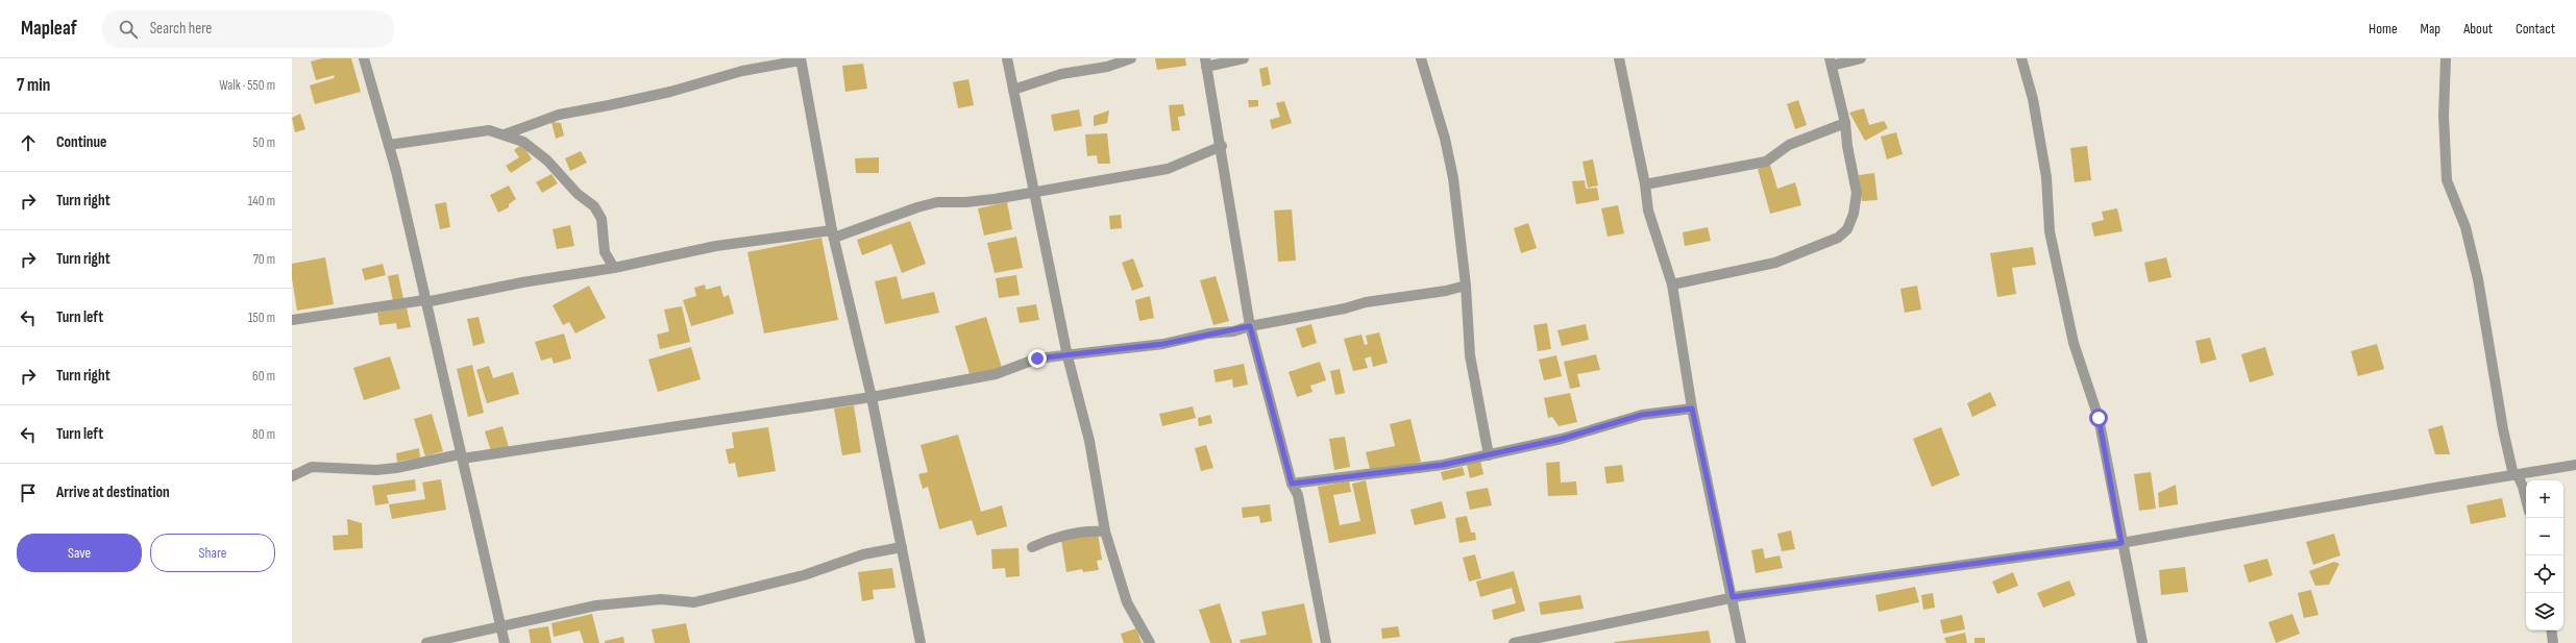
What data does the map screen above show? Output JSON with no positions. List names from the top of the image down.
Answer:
{
  "page": {
    "header": "Mapleaf",
    "search": "Search here",
    "nav": [
      "Home",
      "Map",
      "About",
      "Contact"
    ],
    "heading": ["7 min", "Walk · 550 m"],
    "list": [
      ["Continue", "50 m"],
      ["Turn right", "140 m"],
      ["Turn right", "70 m"],
      ["Turn left", "150 m"],
      ["Turn right", "60 m"],
      ["Turn left", "80 m"],
      "Arrive at destination"
    ],
    "map_buttons": ["+", "−"],
    "buttons": ["Save", "Share"]
  }
}
